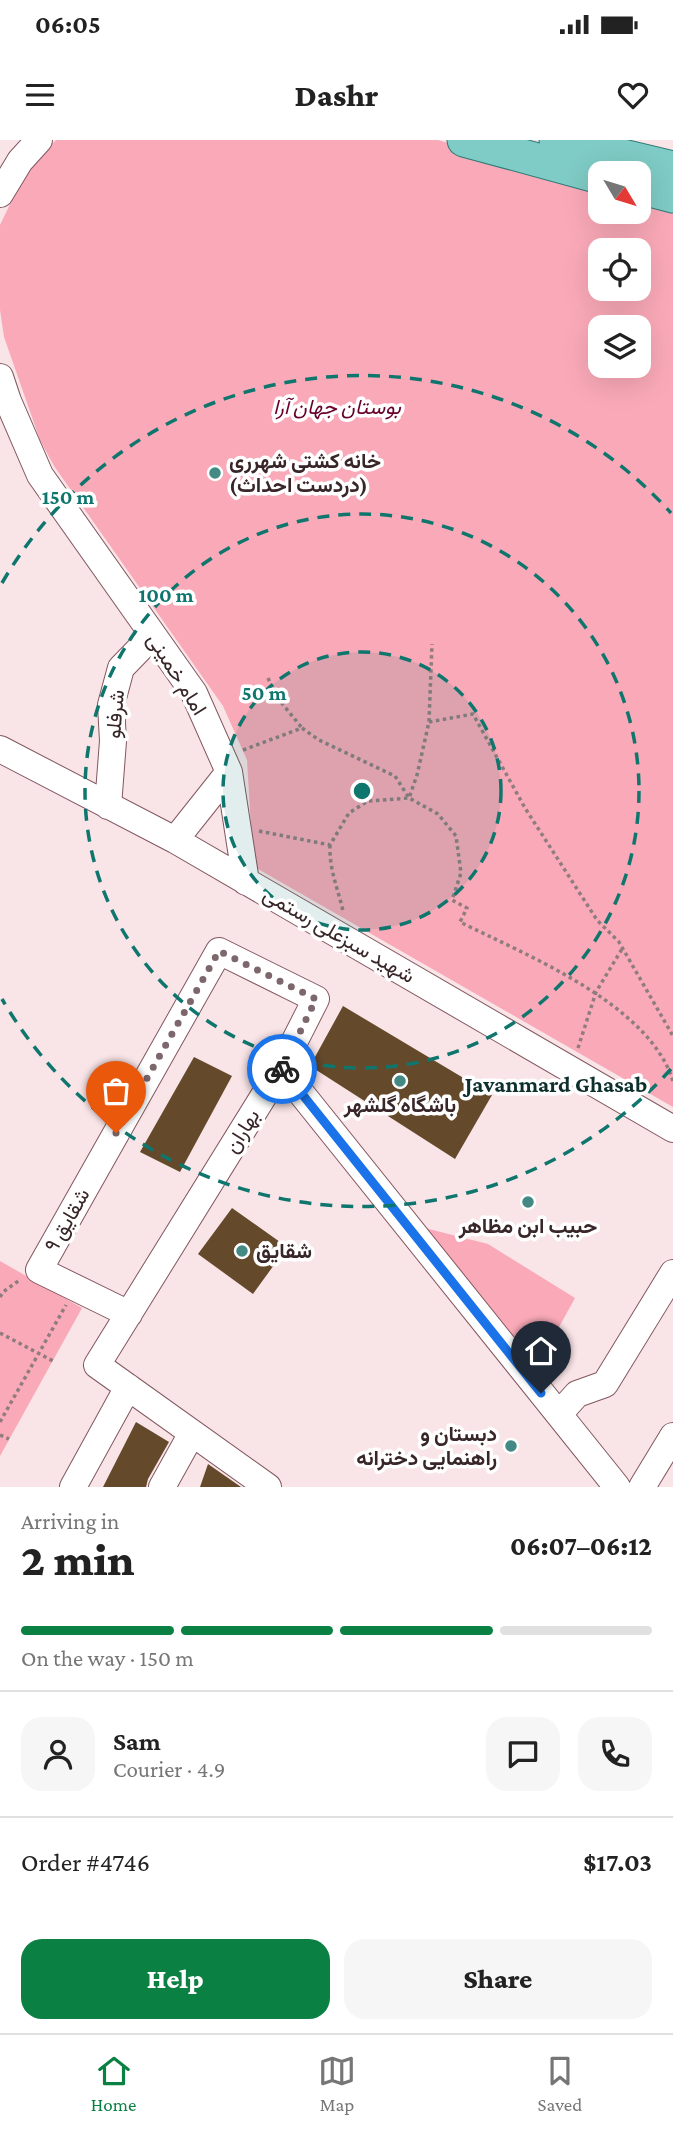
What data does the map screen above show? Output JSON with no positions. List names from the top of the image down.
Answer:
{
  "streets": {
    "street": [
      "امام خمینی",
      "شرفلو",
      "شهید سبزعلی رستمی",
      "بهاران",
      "شقایق ۹"
    ]
  },
  "crossings": [
    ["امام خمینی", "شرفلو"],
    ["امام خمینی", "شهید سبزعلی رستمی"],
    ["شرفلو", "شهید سبزعلی رستمی"],
    ["بهاران", "شقایق ۹"]
  ],
  "districts": ["Javanmard Ghasab"],
  "parks": ["بوستان جهان آرا"],
  "places": [
    "خانه کشتی شهرری (دردست احداث)",
    "باشگاه گلشهر",
    "حبیب ابن مظاهر",
    "شقایق",
    "دبستان و راهنمایی دخترانه"
  ],
  "north": "bottom right",
  "page": {
    "status": "06:05",
    "header": "Dashr",
    "heading": ["2 min", "Arriving in", "06:07–06:12"],
    "panel": [
      "Sam",
      "Courier · 4.9",
      "Order #4746",
      "$17.03"
    ],
    "bar": "On the way · 150 m",
    "buttons": ["Help", "Share"],
    "tabs": ["Home", "Map", "Saved"]
  },
  "rings": ["150 m", "100 m", "50 m"]
}
